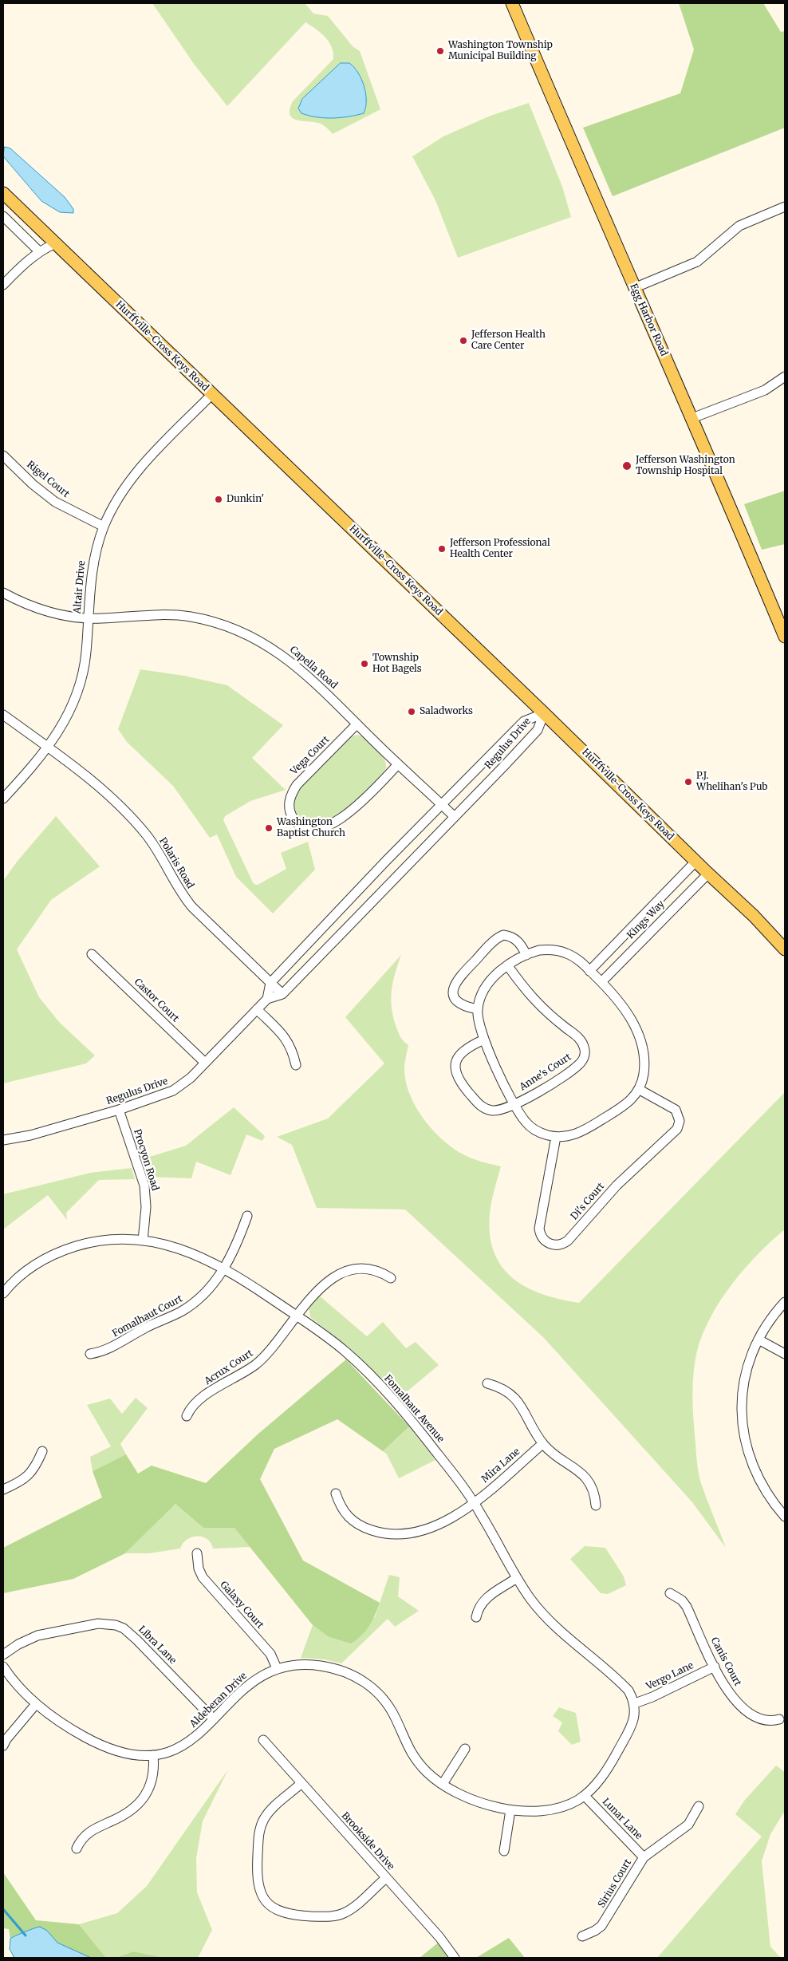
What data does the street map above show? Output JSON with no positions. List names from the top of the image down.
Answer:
{
  "streets": {
    "main road": ["Egg Harbor Road", "Hurffville-Cross Keys Road"],
    "street": [
      "Rigel Court",
      "Altair Drive",
      "Capella Road",
      "Regulus Drive",
      "Vega Court",
      "Polaris Road",
      "Kings Way",
      "Castor Court",
      "Anne's Court",
      "Procyon Road",
      "Di's Court",
      "Fomalhaut Court",
      "Acrux Court",
      "Fomalhaut Avenue",
      "Mira Lane",
      "Galaxy Court",
      "Libra Lane",
      "Canis Court",
      "Vergo Lane",
      "Aldeberan Drive",
      "Lunar Lane",
      "Brookside Drive",
      "Sirius Court"
    ]
  },
  "crossings": [
    ["Hurffville-Cross Keys Road", "Altair Drive"],
    ["Hurffville-Cross Keys Road", "Regulus Drive"],
    ["Hurffville-Cross Keys Road", "Kings Way"],
    ["Rigel Court", "Altair Drive"],
    ["Altair Drive", "Capella Road"],
    ["Altair Drive", "Polaris Road"],
    ["Capella Road", "Regulus Drive"],
    ["Capella Road", "Vega Court"],
    ["Regulus Drive", "Polaris Road"],
    ["Regulus Drive", "Castor Court"],
    ["Regulus Drive", "Procyon Road"],
    ["Procyon Road", "Fomalhaut Avenue"],
    ["Fomalhaut Court", "Fomalhaut Avenue"],
    ["Acrux Court", "Fomalhaut Avenue"],
    ["Fomalhaut Avenue", "Mira Lane"],
    ["Fomalhaut Avenue", "Vergo Lane"],
    ["Galaxy Court", "Aldeberan Drive"],
    ["Libra Lane", "Aldeberan Drive"],
    ["Canis Court", "Vergo Lane"],
    ["Aldeberan Drive", "Lunar Lane"],
    ["Lunar Lane", "Sirius Court"]
  ],
  "places": [
    "Washington Township Municipal Building",
    "Jefferson Health Care Center",
    "Jefferson Washington Township Hospital",
    "Dunkin'",
    "Jefferson Professional Health Center",
    "Township Hot Bagels",
    "Saladworks",
    "P.J. Whelihan's Pub",
    "Washington Baptist Church"
  ]
}
